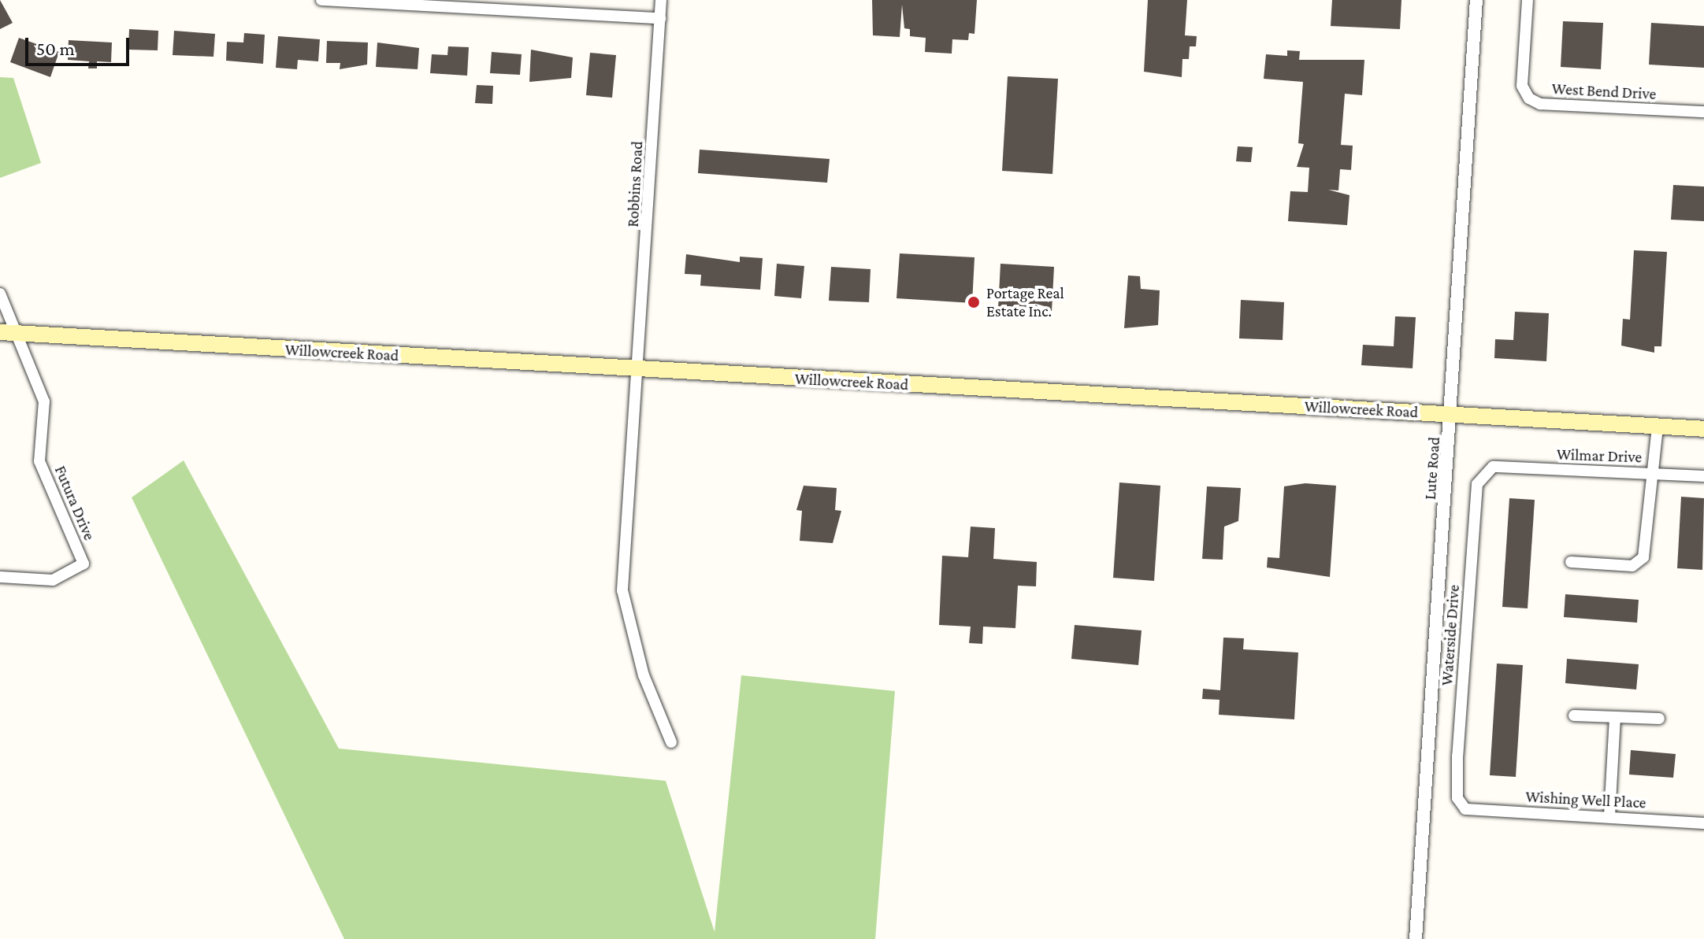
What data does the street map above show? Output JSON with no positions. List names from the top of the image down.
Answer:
{
  "streets": {
    "main road": ["Willowcreek Road"],
    "street": [
      "West Bend Drive",
      "Robbins Road",
      "Wilmar Drive",
      "Lute Road",
      "Futura Drive",
      "Waterside Drive",
      "Wishing Well Place"
    ]
  },
  "crossings": [
    ["Robbins Road", "Willowcreek Road"],
    ["Willowcreek Road", "Lute Road"],
    ["Willowcreek Road", "Futura Drive"],
    ["Wilmar Drive", "Waterside Drive"],
    ["Waterside Drive", "Wishing Well Place"]
  ],
  "places": ["Portage Real Estate Inc."],
  "scale_bar": "50 m"
}
